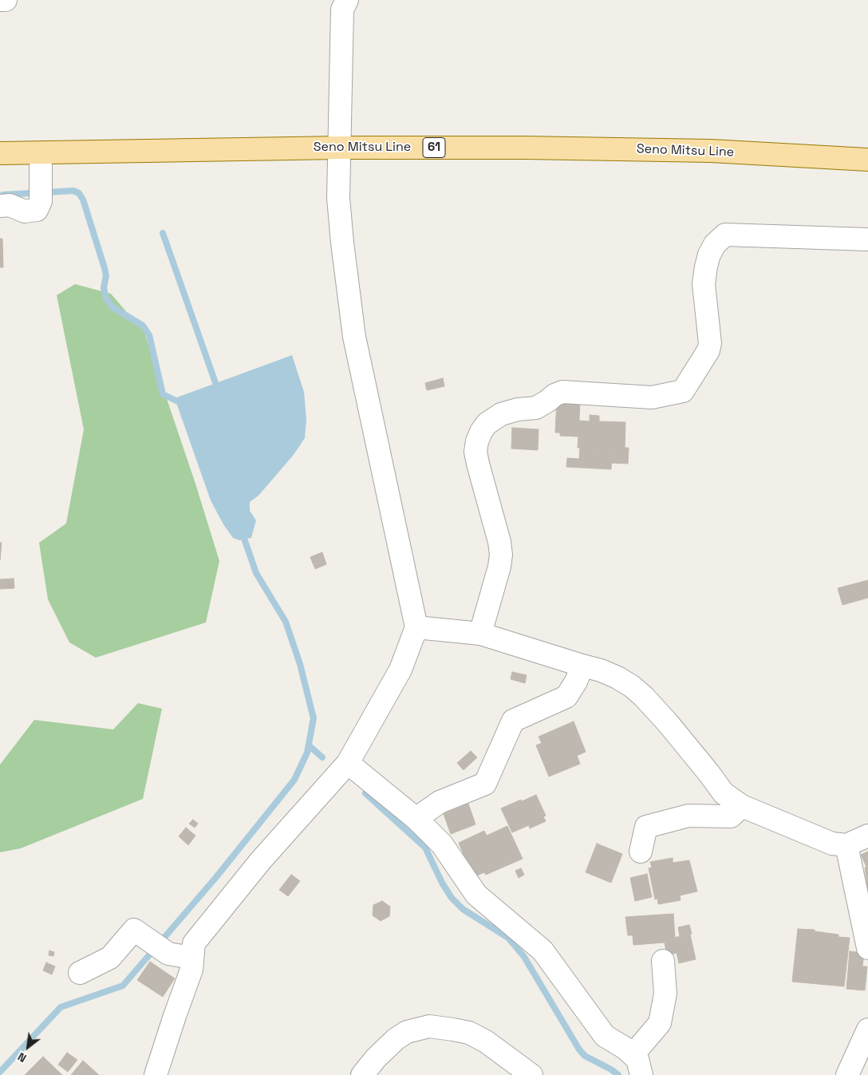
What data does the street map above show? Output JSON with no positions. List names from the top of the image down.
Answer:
{
  "streets": {
    "main road": ["Seno Mitsu Line", "61"]
  },
  "north": "bottom left"
}
